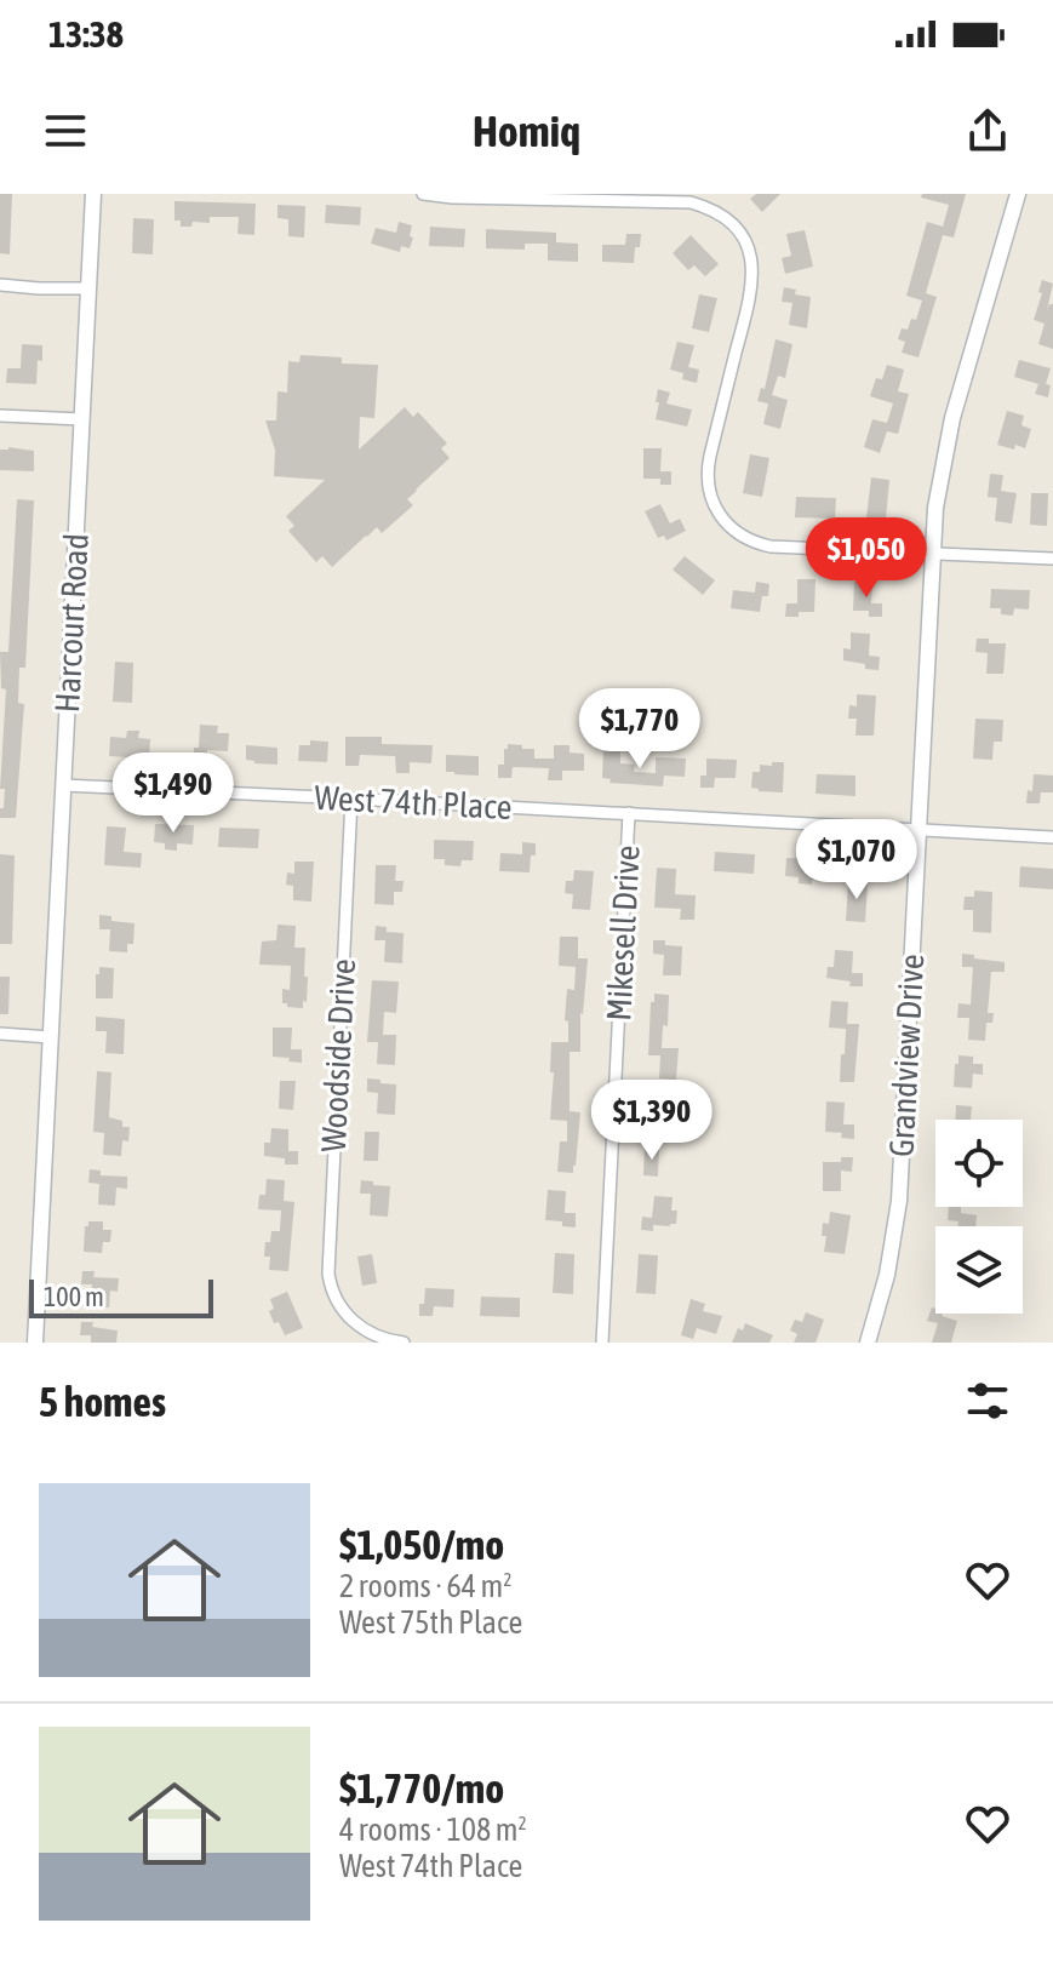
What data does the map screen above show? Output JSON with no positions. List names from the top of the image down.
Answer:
{
  "streets": {
    "street": [
      "Harcourt Road",
      "West 74th Place",
      "Mikesell Drive",
      "Woodside Drive",
      "Grandview Drive"
    ]
  },
  "crossings": [
    ["Harcourt Road", "West 74th Place"],
    ["West 74th Place", "Mikesell Drive"],
    ["West 74th Place", "Woodside Drive"],
    ["West 74th Place", "Grandview Drive"]
  ],
  "scale_bar": "100 m",
  "page": {
    "status": "13:38",
    "header": "Homiq",
    "price": [
      "$1,050",
      "$1,770",
      "$1,490",
      "$1,070",
      "$1,390"
    ],
    "scale": "100 m",
    "heading": "5 homes",
    "list": [
      {
        "name": "$1,050/mo",
        "note": "2 rooms · 64 m² · West 75th Place"
      },
      {
        "name": "$1,770/mo",
        "note": "4 rooms · 108 m² · West 74th Place"
      }
    ]
  }
}
